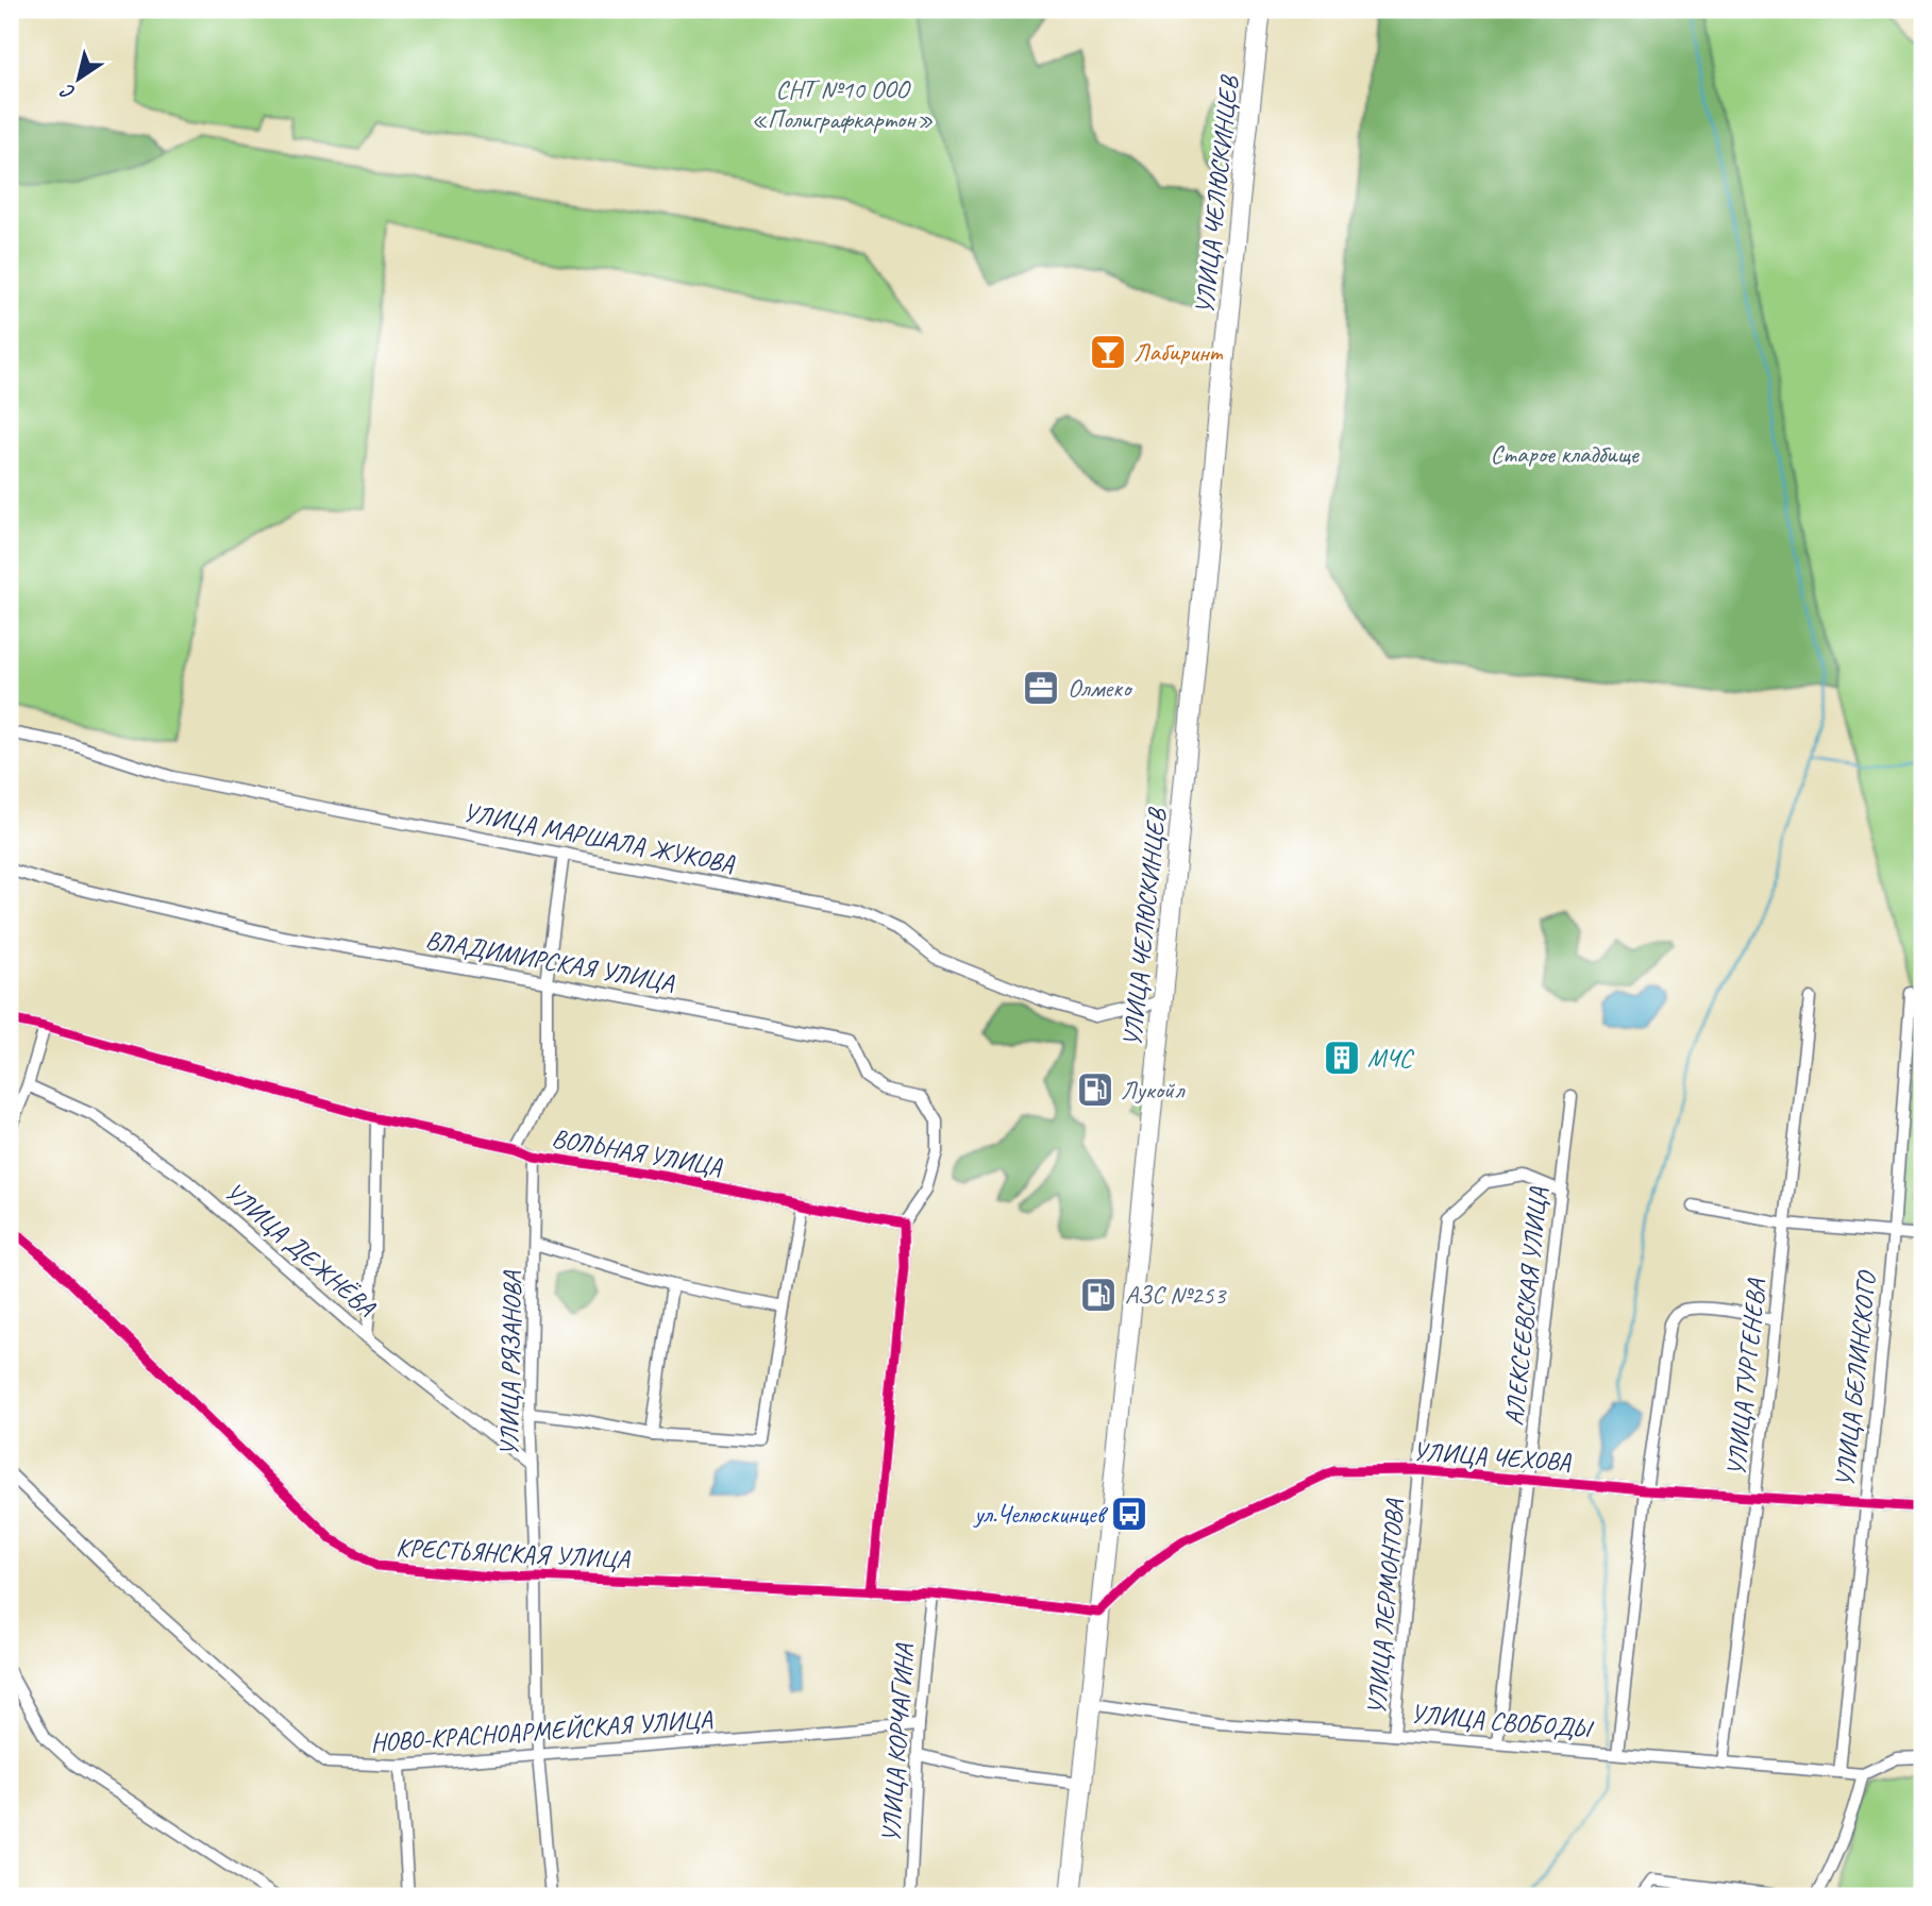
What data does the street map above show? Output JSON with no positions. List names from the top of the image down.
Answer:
{
  "streets": {
    "main road": ["УЛИЦА ЧЕЛЮСКИНЦЕВ"],
    "street": [
      "УЛИЦА МАРШАЛА ЖУКОВА",
      "ВЛАДИМИРСКАЯ УЛИЦА",
      "ВОЛЬНАЯ УЛИЦА",
      "УЛИЦА ДЕЖНЁВА",
      "АЛЕКСЕЕВСКАЯ УЛИЦА",
      "УЛИЦА РЯЗАНОВА",
      "УЛИЦА ТУРГЕНЕВА",
      "УЛИЦА БЕЛИНСКОГО",
      "УЛИЦА ЧЕХОВА",
      "КРЕСТЬЯНСКАЯ УЛИЦА",
      "УЛИЦА ЛЕРМОНТОВА",
      "УЛИЦА СВОБОДЫ",
      "НОВО-КРАСНОАРМЕЙСКАЯ УЛИЦА",
      "УЛИЦА КОРЧАГИНА"
    ]
  },
  "crossings": [
    ["УЛИЦА ЧЕЛЮСКИНЦЕВ", "УЛИЦА МАРШАЛА ЖУКОВА"],
    ["УЛИЦА ЧЕЛЮСКИНЦЕВ", "УЛИЦА ЧЕХОВА"],
    ["УЛИЦА ЧЕЛЮСКИНЦЕВ", "КРЕСТЬЯНСКАЯ УЛИЦА"],
    ["УЛИЦА ЧЕЛЮСКИНЦЕВ", "УЛИЦА СВОБОДЫ"],
    ["ВЛАДИМИРСКАЯ УЛИЦА", "ВОЛЬНАЯ УЛИЦА"],
    ["ВОЛЬНАЯ УЛИЦА", "УЛИЦА РЯЗАНОВА"],
    ["УЛИЦА ДЕЖНЁВА", "УЛИЦА РЯЗАНОВА"],
    ["АЛЕКСЕЕВСКАЯ УЛИЦА", "УЛИЦА ЧЕХОВА"],
    ["АЛЕКСЕЕВСКАЯ УЛИЦА", "УЛИЦА ЛЕРМОНТОВА"],
    ["АЛЕКСЕЕВСКАЯ УЛИЦА", "УЛИЦА СВОБОДЫ"],
    ["УЛИЦА РЯЗАНОВА", "КРЕСТЬЯНСКАЯ УЛИЦА"],
    ["УЛИЦА РЯЗАНОВА", "НОВО-КРАСНОАРМЕЙСКАЯ УЛИЦА"],
    ["УЛИЦА ТУРГЕНЕВА", "УЛИЦА ЧЕХОВА"],
    ["УЛИЦА ТУРГЕНЕВА", "УЛИЦА СВОБОДЫ"],
    ["УЛИЦА БЕЛИНСКОГО", "УЛИЦА ЧЕХОВА"],
    ["УЛИЦА БЕЛИНСКОГО", "УЛИЦА СВОБОДЫ"],
    ["УЛИЦА ЧЕХОВА", "КРЕСТЬЯНСКАЯ УЛИЦА"],
    ["УЛИЦА ЧЕХОВА", "УЛИЦА ЛЕРМОНТОВА"],
    ["КРЕСТЬЯНСКАЯ УЛИЦА", "УЛИЦА КОРЧАГИНА"],
    ["УЛИЦА ЛЕРМОНТОВА", "УЛИЦА СВОБОДЫ"],
    ["НОВО-КРАСНОАРМЕЙСКАЯ УЛИЦА", "УЛИЦА КОРЧАГИНА"]
  ],
  "parks": ["СНТ №10 ООО «Полиграфкартон»", "Старое кладбище"],
  "places": {
    "bar": ["Лабиринт"],
    "office": ["Олмеко"],
    "building": ["МЧС"],
    "fuel station": ["Лукойл", "АЗС №253"],
    "bus stop": ["ул.Челюскинцев"]
  },
  "north": "bottom left"
}
